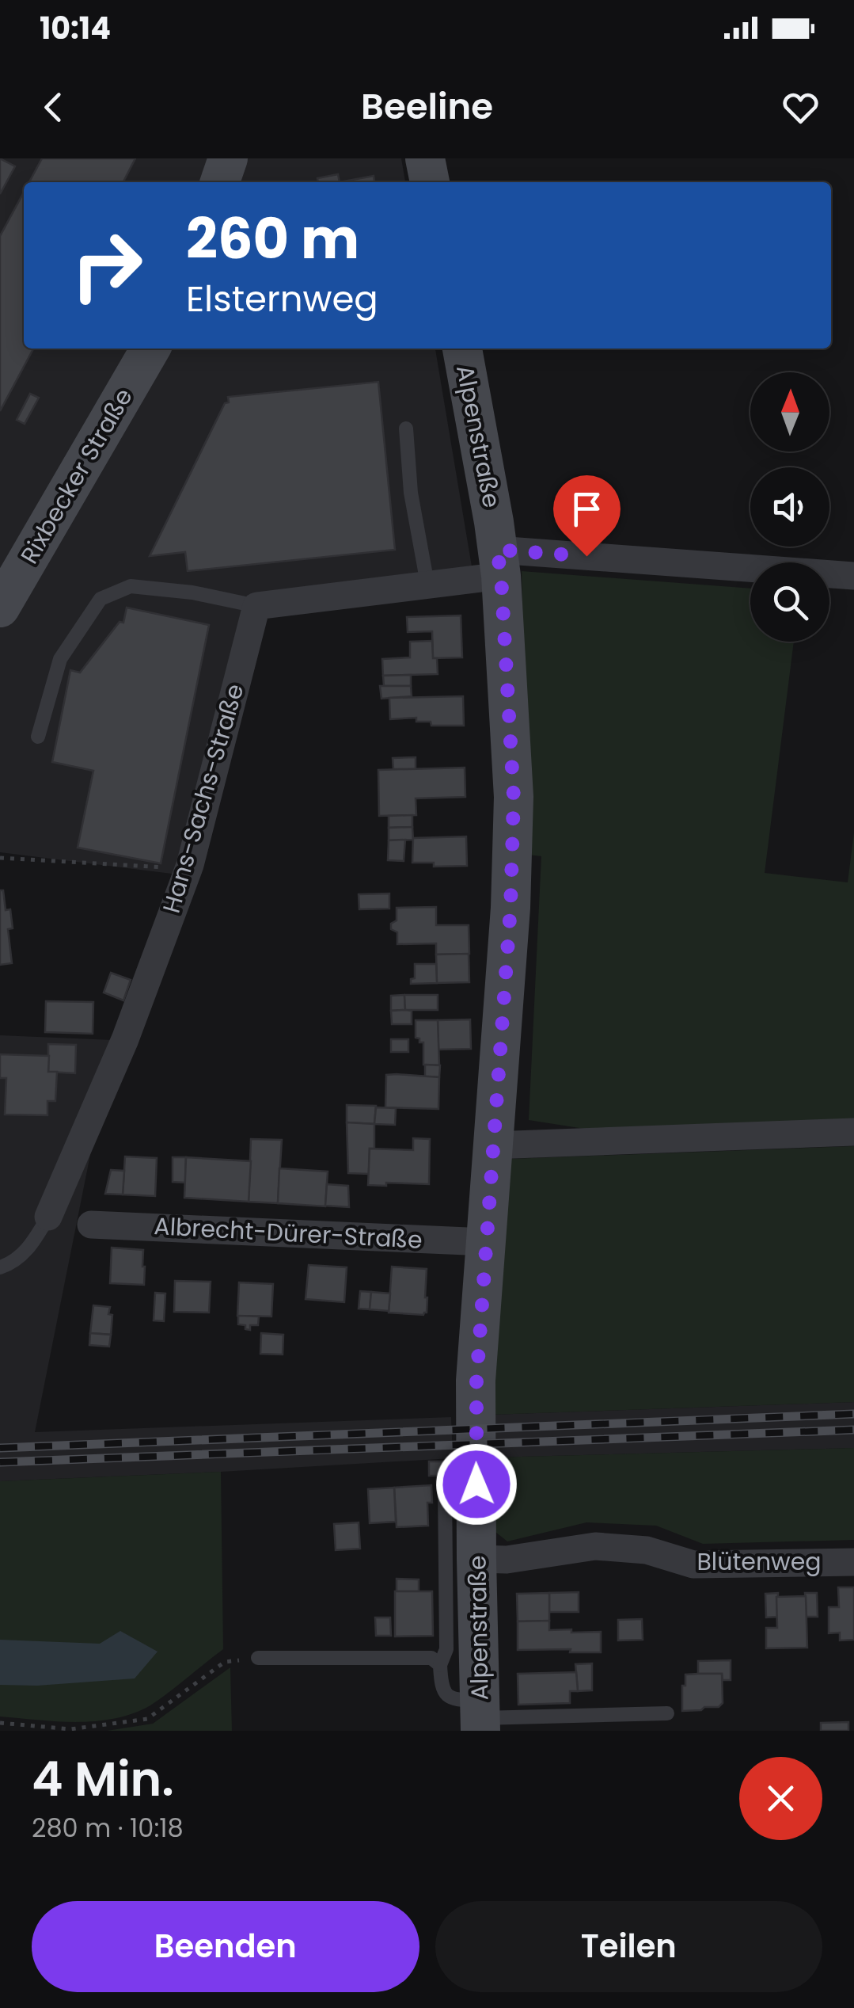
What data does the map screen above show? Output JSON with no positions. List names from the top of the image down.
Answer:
{
  "streets": {
    "street": [
      "Alpenstraße",
      "Rixbecker Straße",
      "Hans-Sachs-Straße",
      "Albrecht-Dürer-Straße",
      "Blütenweg"
    ]
  },
  "crossings": [
    ["Alpenstraße", "Albrecht-Dürer-Straße"],
    ["Alpenstraße", "Blütenweg"]
  ],
  "north": "top",
  "page": {
    "status": "10:14",
    "header": "Beeline",
    "turn": ["260 m", "Elsternweg"],
    "heading": ["4 Min.", "280 m · 10:18"],
    "buttons": ["Beenden", "Teilen"]
  }
}
